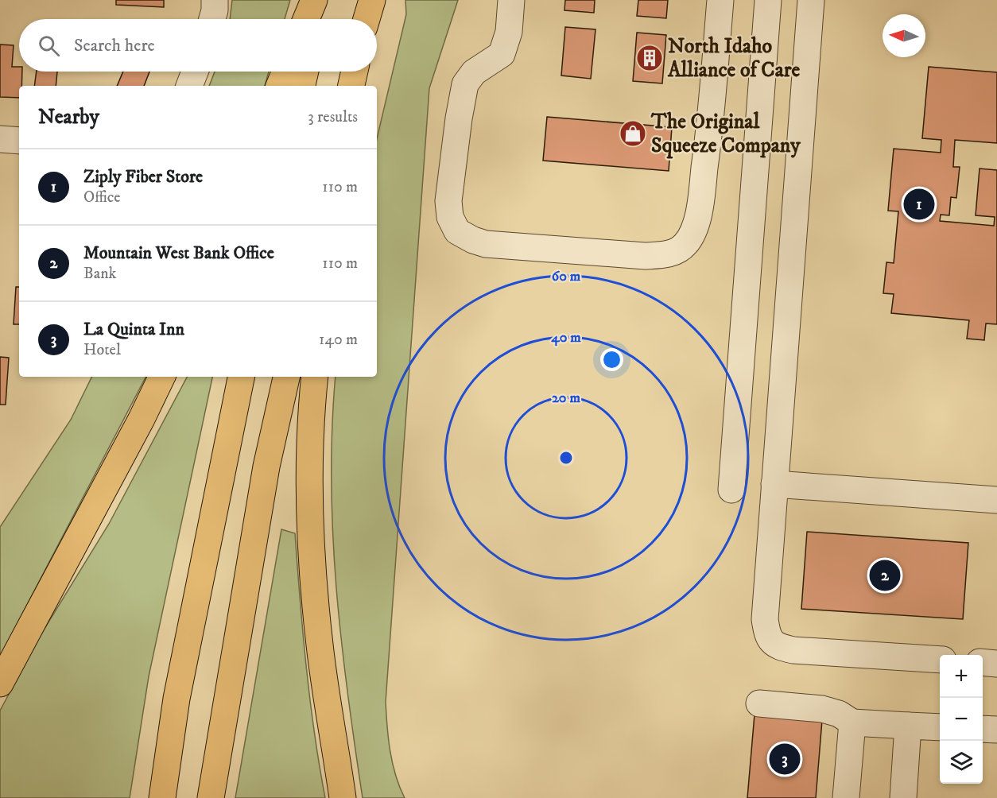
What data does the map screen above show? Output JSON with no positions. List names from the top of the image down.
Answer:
{
  "places": {
    "building": ["North Idaho Alliance of Care"],
    "shop": ["The Original Squeeze Company"]
  },
  "north": "left",
  "page": {
    "search": "Search here",
    "heading": ["Nearby", "3 results"],
    "list": [
      {
        "mark": "1",
        "name": "Ziply Fiber Store",
        "note": "Office",
        "value": "110 m"
      },
      {
        "mark": "2",
        "name": "Mountain West Bank Office",
        "note": "Bank",
        "value": "110 m"
      },
      {
        "mark": "3",
        "name": "La Quinta Inn",
        "note": "Hotel",
        "value": "140 m"
      }
    ],
    "pins": ["1", "2", "3"],
    "map_buttons": ["+", "−"]
  },
  "rings": ["60 m", "40 m", "20 m"]
}
